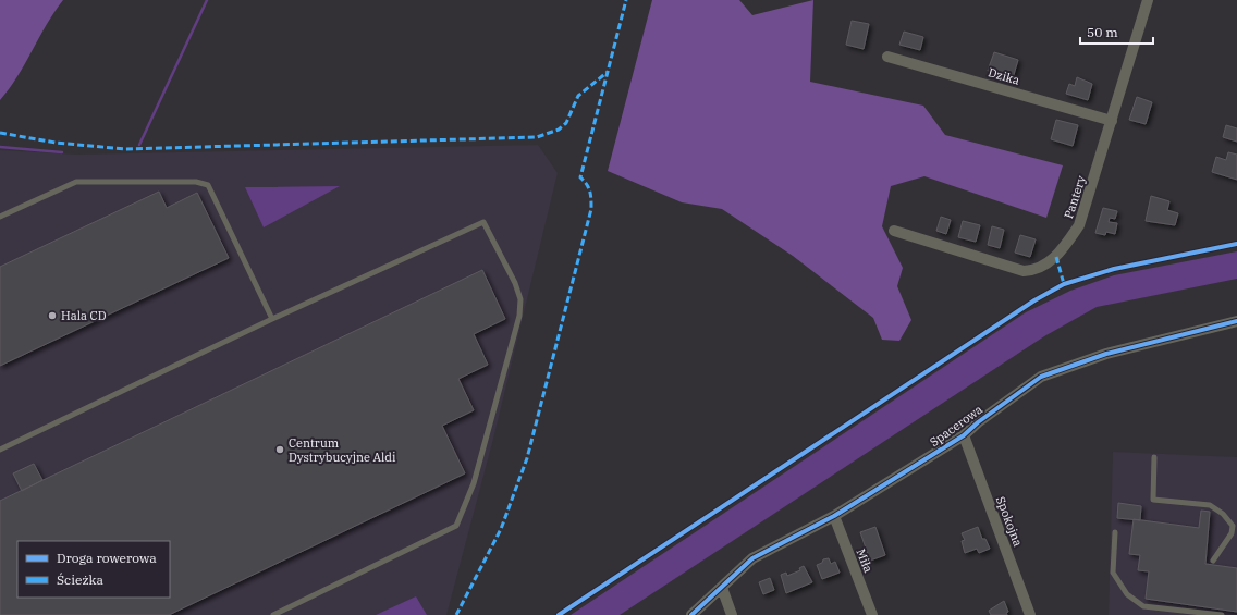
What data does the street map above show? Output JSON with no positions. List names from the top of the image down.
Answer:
{
  "streets": {
    "street": [
      "Dzika",
      "Pantery",
      "Spacerowa",
      "Spokojna",
      "Miła"
    ]
  },
  "crossings": [
    ["Dzika", "Pantery"],
    ["Spacerowa", "Spokojna"],
    ["Spacerowa", "Miła"]
  ],
  "places": ["Hala CD", "Centrum Dystrybucyjne Aldi"],
  "legend": ["Droga rowerowa", "Ścieżka"],
  "scale_bar": "50 m"
}
